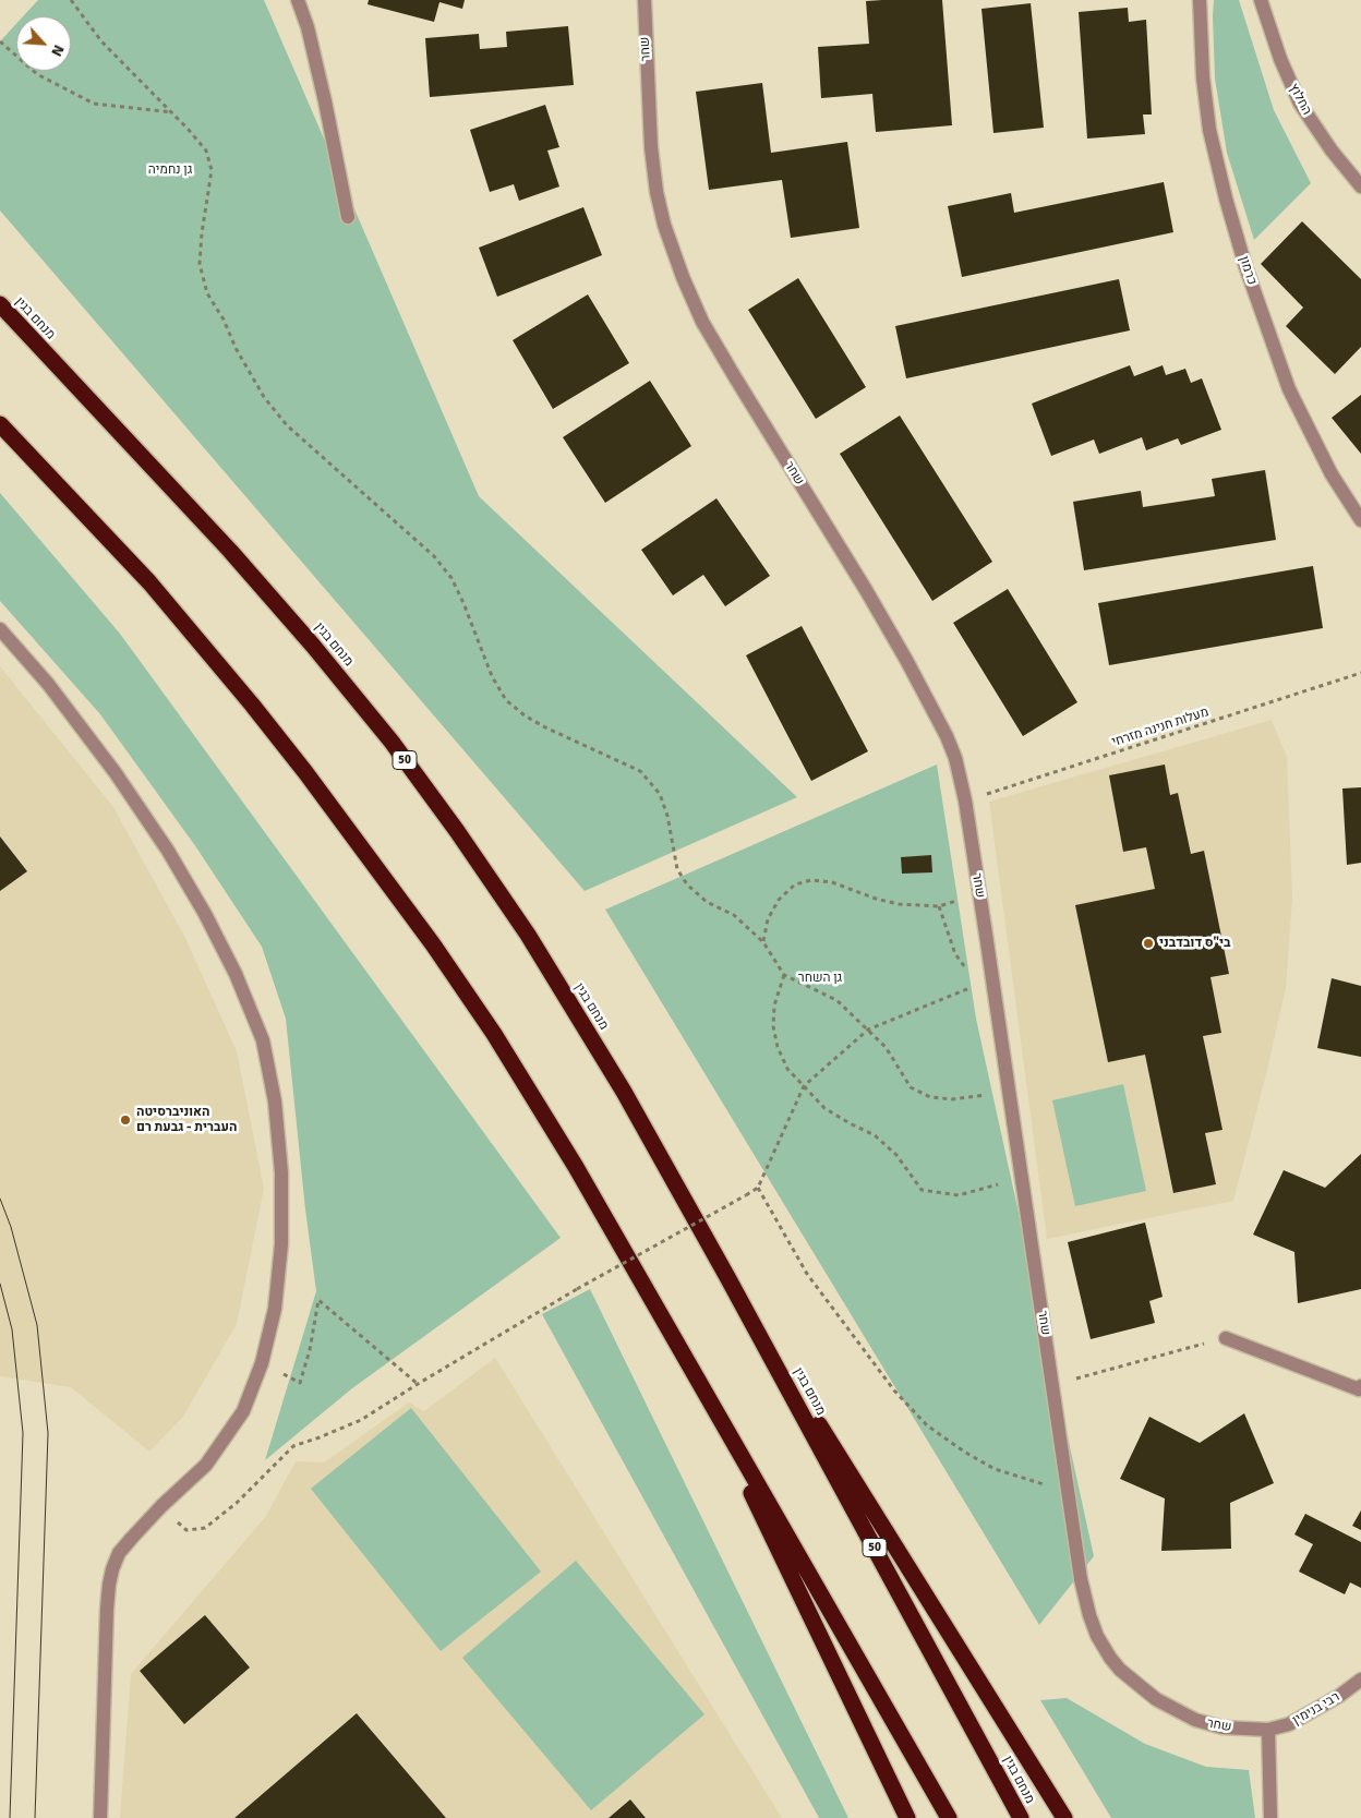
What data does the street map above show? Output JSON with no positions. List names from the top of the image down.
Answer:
{
  "streets": {
    "highway": ["מנחם בגין", "50"],
    "street": [
      "שחר",
      "החלוץ",
      "כרמון",
      "רבי בנימין"
    ],
    "path": ["מעלות חנינה מזרחי"]
  },
  "crossings": [
    ["שחר", "מעלות חנינה מזרחי"],
    ["שחר", "רבי בנימין"]
  ],
  "parks": ["גן נחמיה", "גן השחר"],
  "places": ["בי\"ס דובדבני", "האוניברסיטה העברית - גבעת רם"],
  "north": "bottom right"
}
